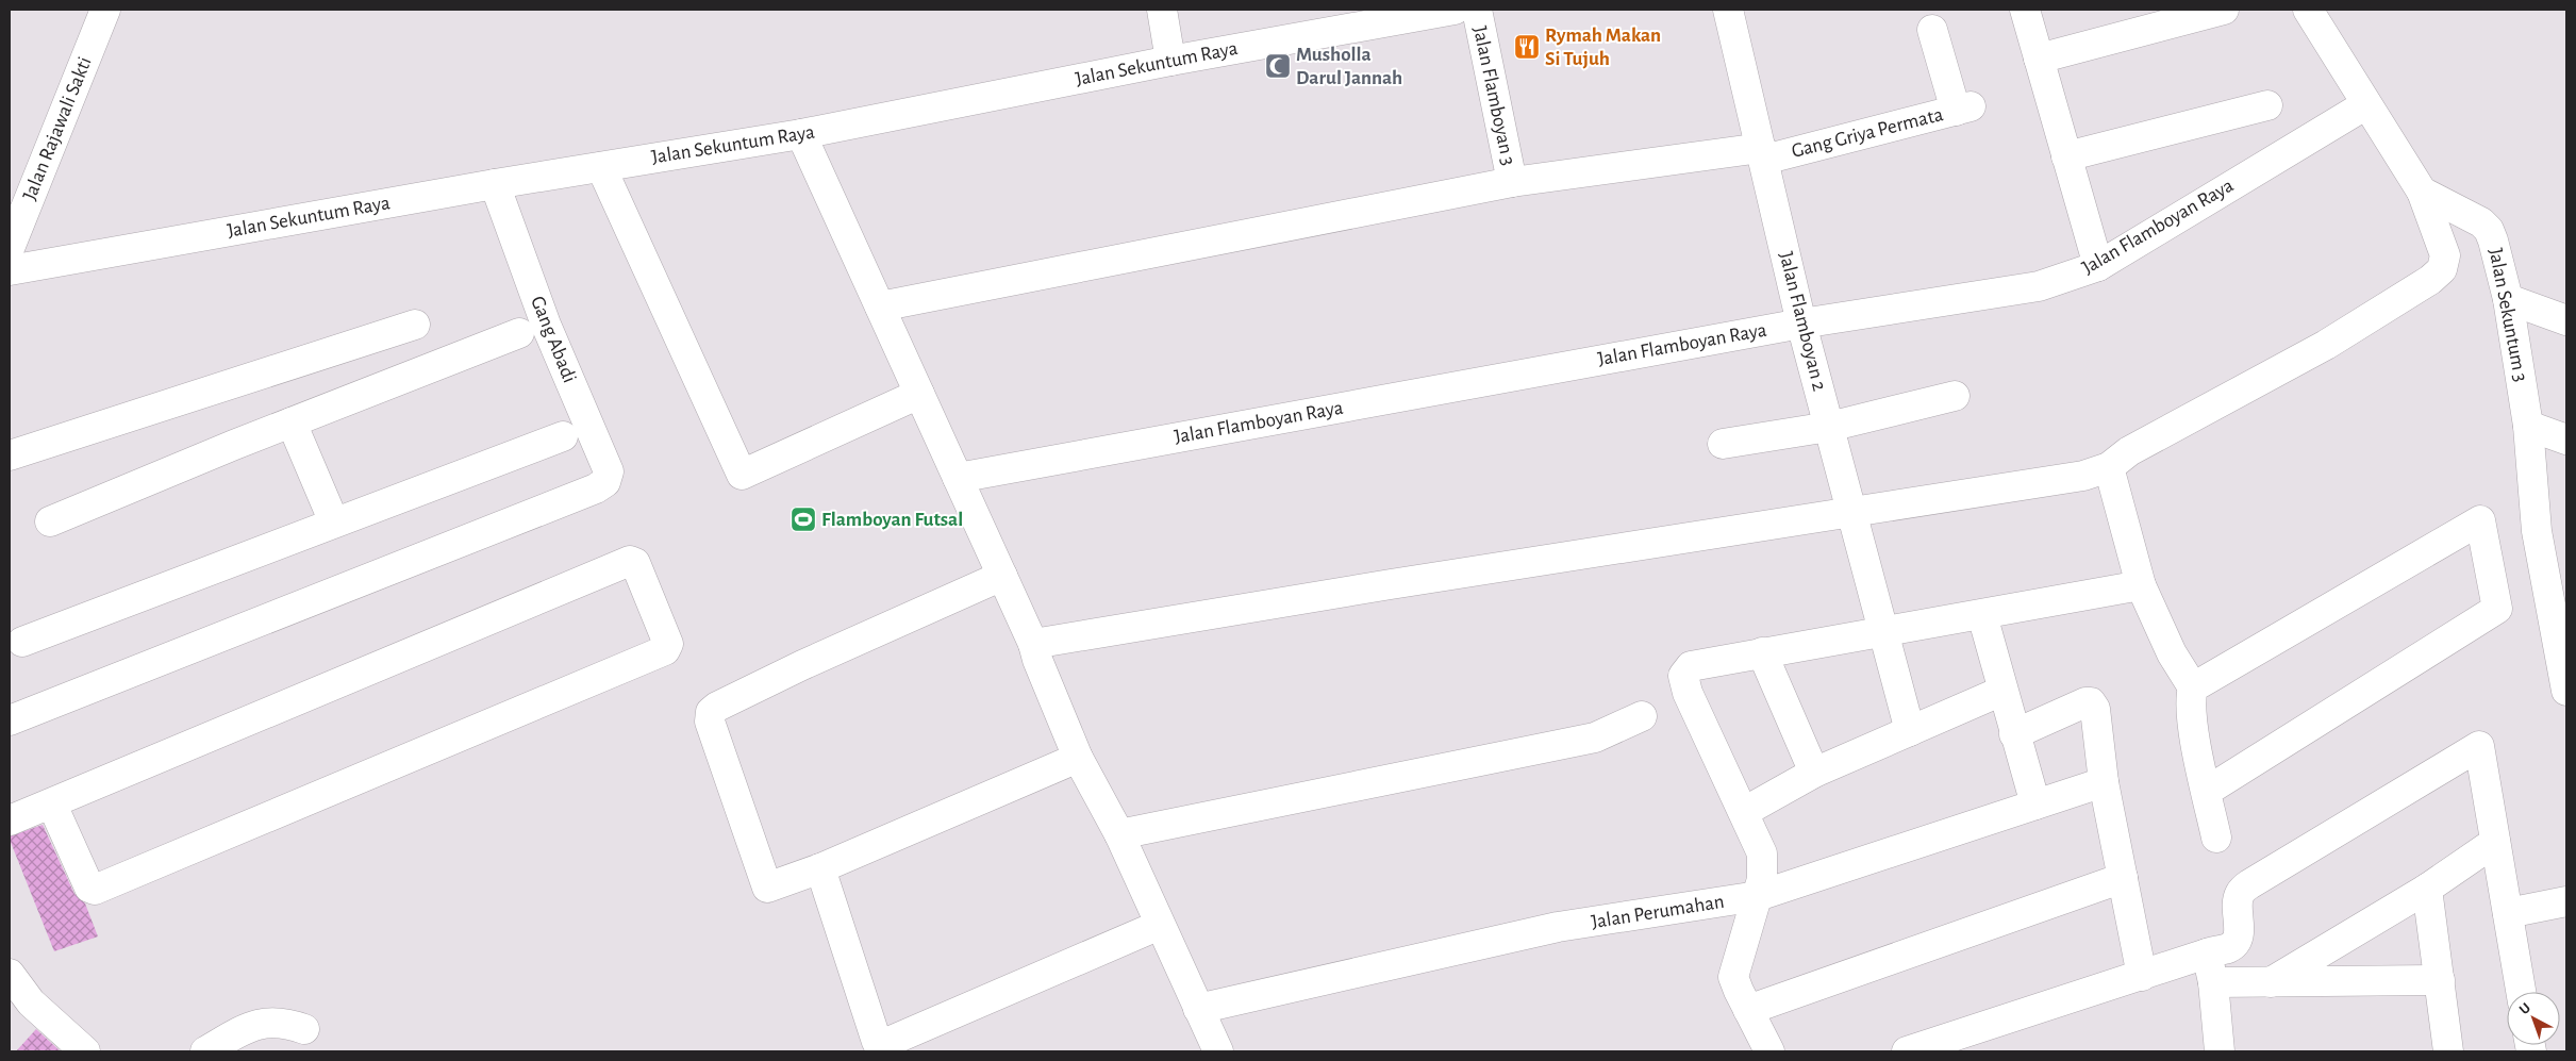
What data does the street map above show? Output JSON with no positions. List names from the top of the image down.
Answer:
{
  "streets": {
    "street": [
      "Jalan Sekuntum Raya",
      "Jalan Flamboyan 3",
      "Jalan Rajawali Sakti",
      "Gang Griya Permata",
      "Jalan Flamboyan Raya",
      "Jalan Sekuntum 3",
      "Jalan Flamboyan 2",
      "Gang Abadi",
      "Jalan Perumahan"
    ]
  },
  "crossings": [
    ["Jalan Sekuntum Raya", "Gang Abadi"],
    ["Jalan Flamboyan 3", "Gang Griya Permata"],
    ["Gang Griya Permata", "Jalan Flamboyan 2"],
    ["Jalan Flamboyan Raya", "Jalan Flamboyan 2"]
  ],
  "places": {
    "restaurant": ["Rymah Makan Si Tujuh"],
    "mosque": ["Musholla Darul Jannah"],
    "sports": ["Flamboyan Futsal"]
  },
  "north": "top left"
}
